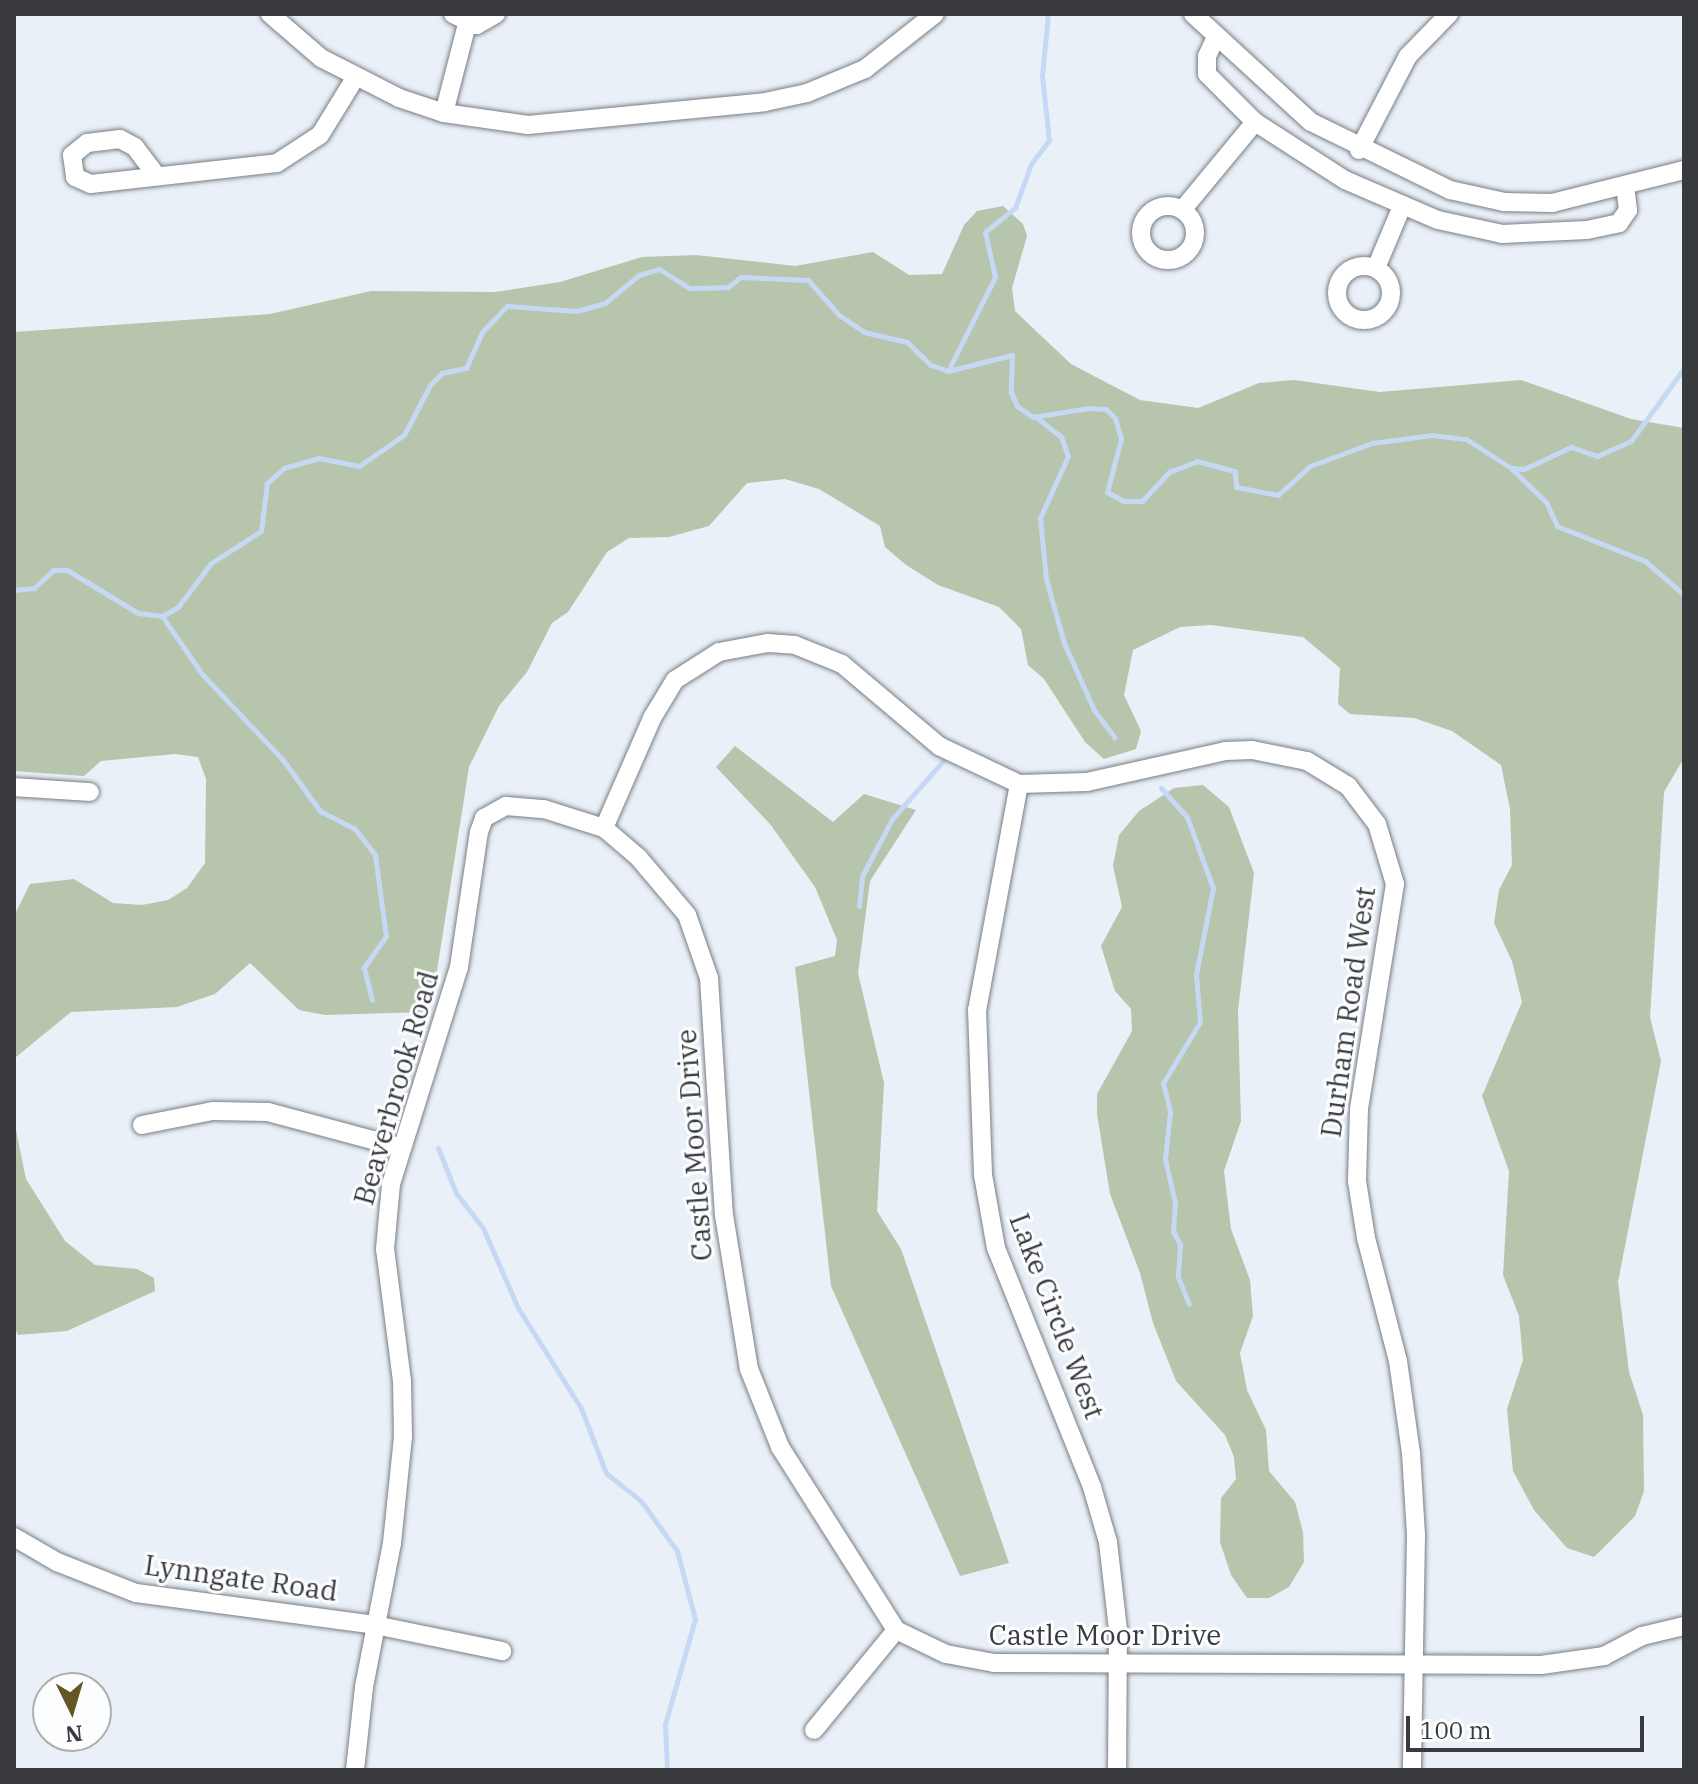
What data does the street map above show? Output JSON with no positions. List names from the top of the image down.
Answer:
{
  "streets": {
    "street": [
      "Durham Road West",
      "Beaverbrook Road",
      "Castle Moor Drive",
      "Lake Circle West",
      "Lynngate Road"
    ]
  },
  "crossings": [
    ["Durham Road West", "Castle Moor Drive"],
    ["Durham Road West", "Lake Circle West"],
    ["Beaverbrook Road", "Castle Moor Drive"],
    ["Beaverbrook Road", "Lynngate Road"],
    ["Castle Moor Drive", "Lake Circle West"]
  ],
  "scale_bar": "100 m",
  "north": "bottom"
}
